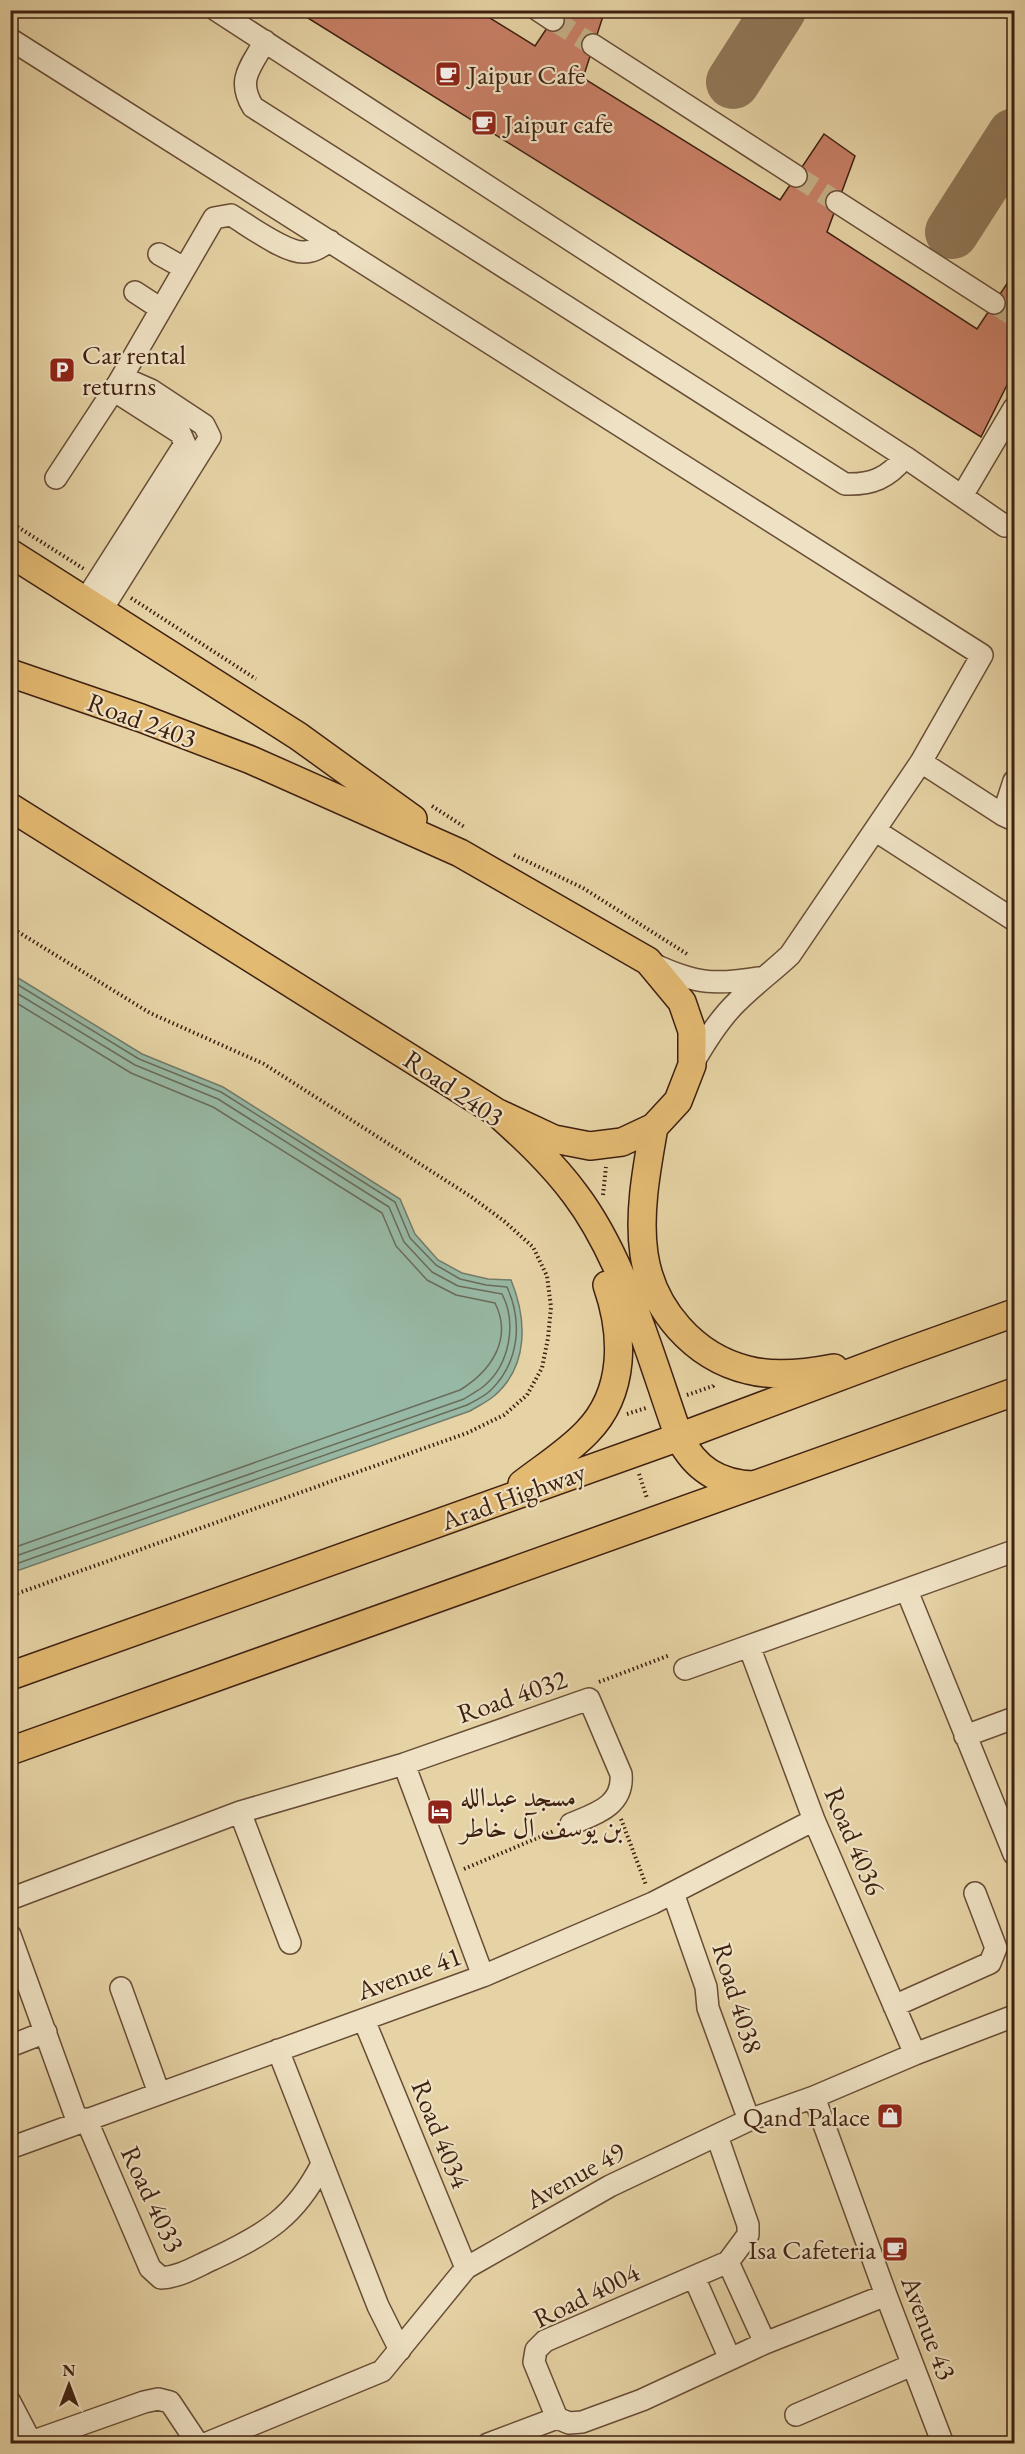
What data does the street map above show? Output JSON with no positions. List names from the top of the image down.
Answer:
{
  "streets": {
    "main road": ["Road 2403", "Arad Highway"],
    "street": [
      "Road 4032",
      "Road 4036",
      "Avenue 41",
      "Road 4038",
      "Road 4034",
      "Avenue 49",
      "Road 4033",
      "Road 4004",
      "Avenue 43"
    ]
  },
  "crossings": [
    ["Road 2403", "Arad Highway"],
    ["Road 4036", "Avenue 41"],
    ["Road 4036", "Avenue 49"],
    ["Avenue 41", "Road 4038"],
    ["Avenue 41", "Road 4034"],
    ["Avenue 41", "Road 4033"],
    ["Road 4038", "Avenue 49"],
    ["Road 4034", "Avenue 49"],
    ["Avenue 49", "Road 4004"],
    ["Avenue 49", "Avenue 43"]
  ],
  "places": {
    "cafe": ["Jaipur Cafe", "Jaipur cafe", "Isa Cafeteria"],
    "parking": ["Car rental returns"],
    "hotel": ["مسجد عبدالله بن يوسف آل خاطر"],
    "shop": ["Qand Palace"]
  },
  "north": "top"
}
